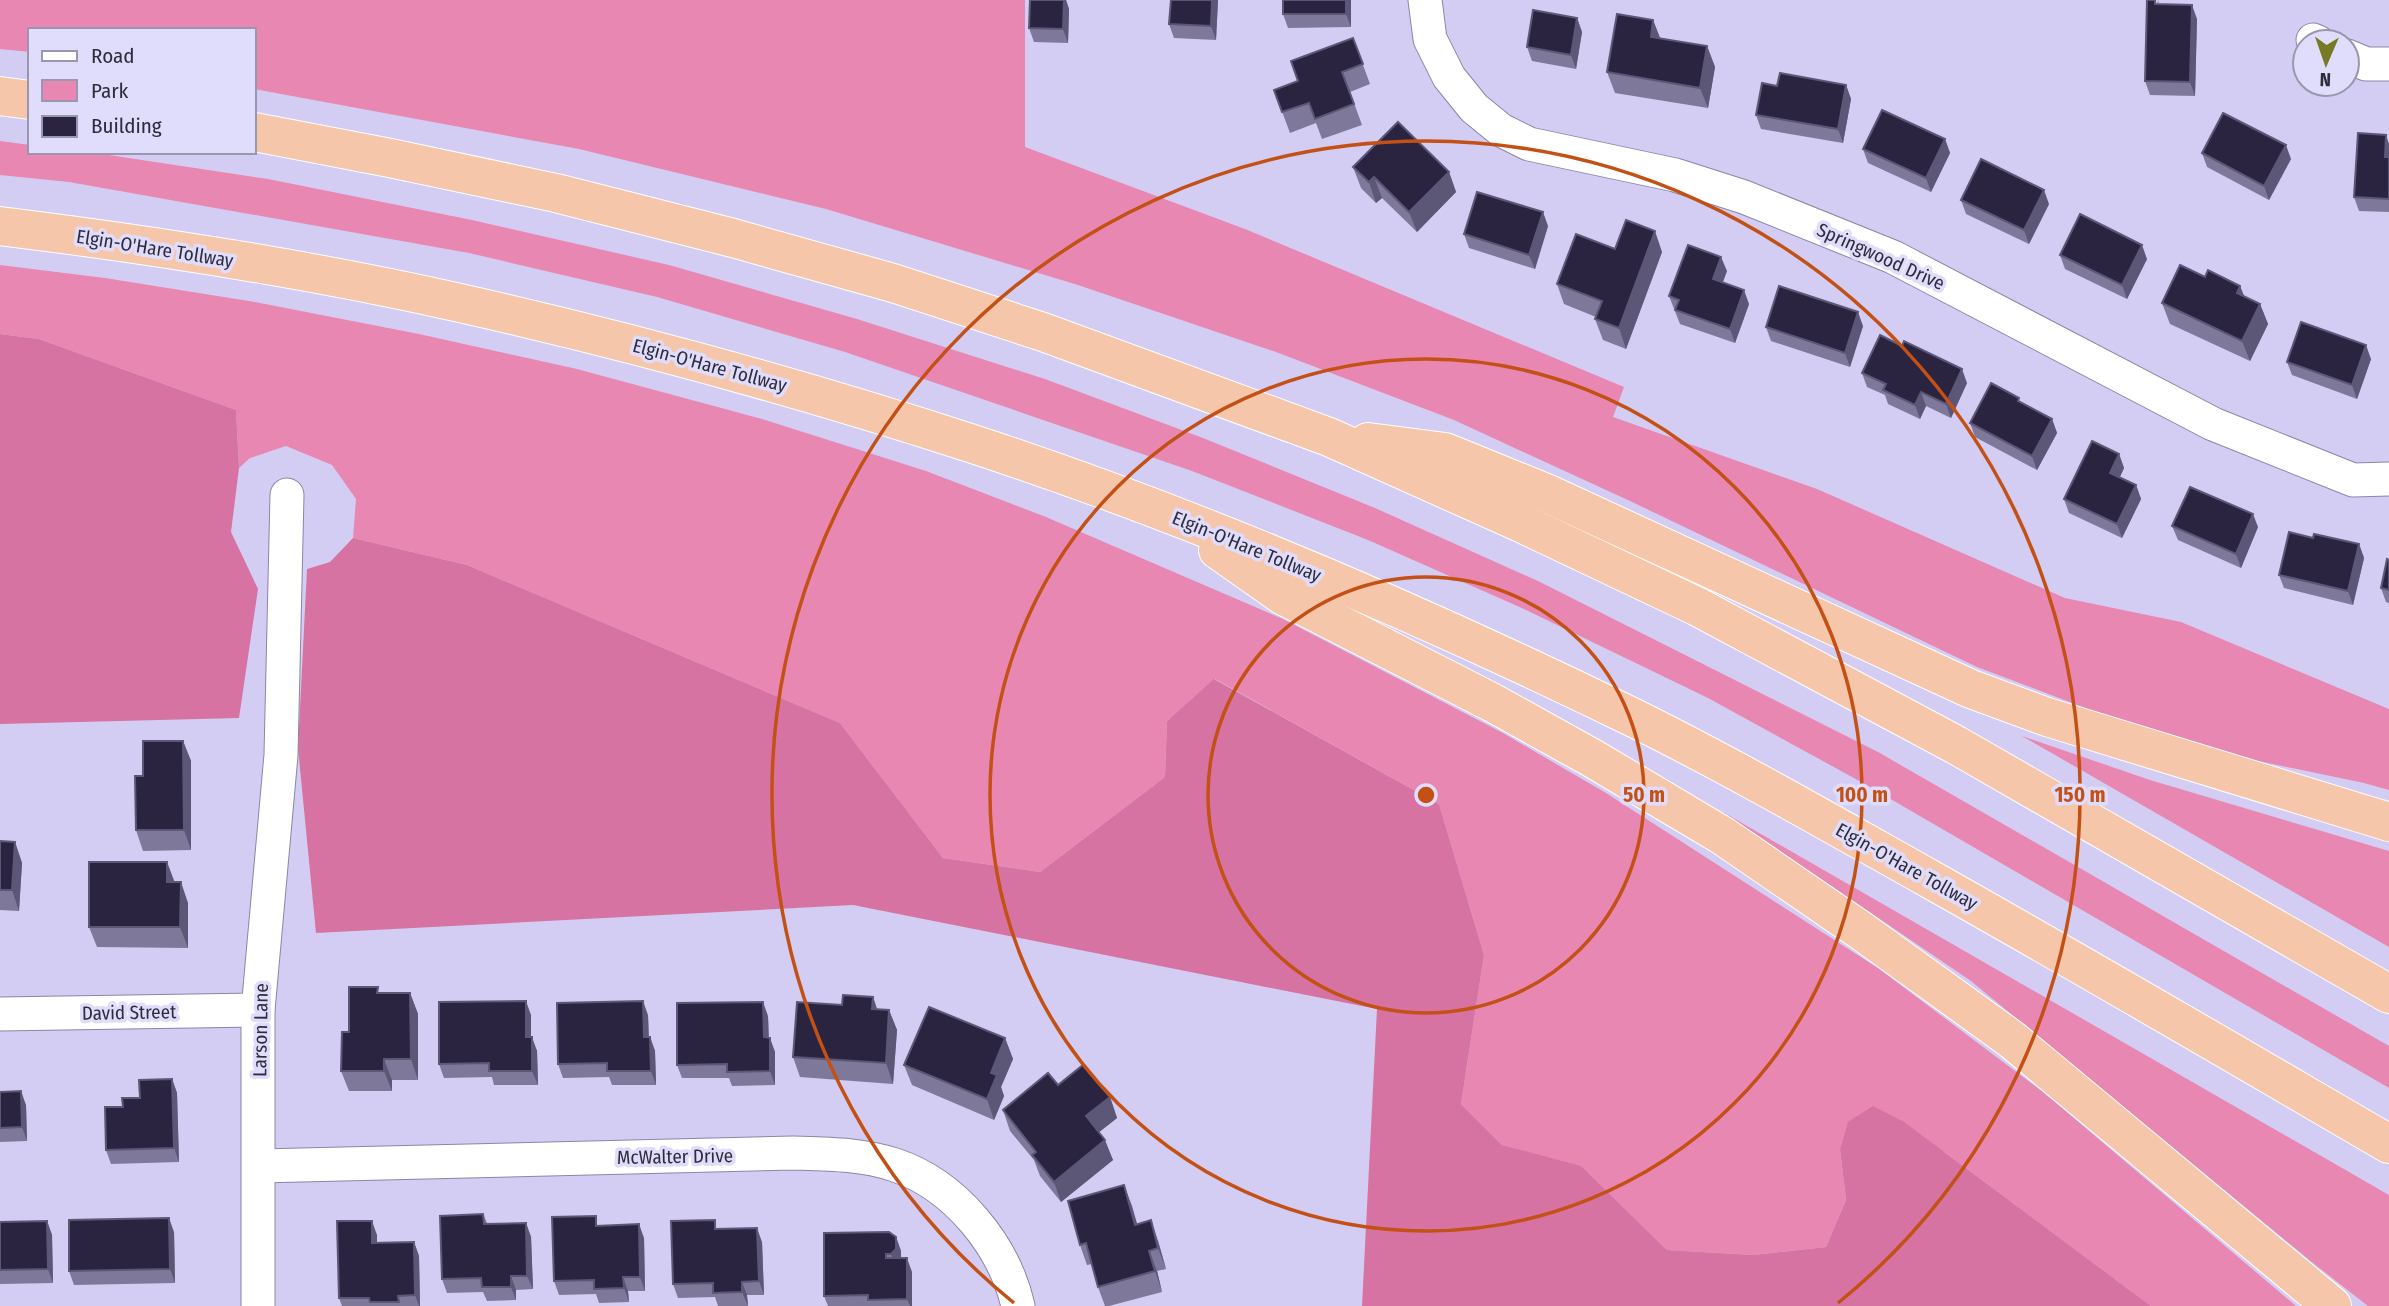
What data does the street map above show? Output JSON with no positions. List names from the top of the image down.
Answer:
{
  "streets": {
    "highway": ["Elgin-O'Hare Tollway"],
    "street": [
      "Springwood Drive",
      "David Street",
      "Larson Lane",
      "McWalter Drive"
    ]
  },
  "crossings": [
    ["David Street", "Larson Lane"],
    ["Larson Lane", "McWalter Drive"]
  ],
  "legend": ["Road", "Park", "Building"],
  "north": "bottom",
  "rings": ["50 m", "100 m", "150 m"]
}
